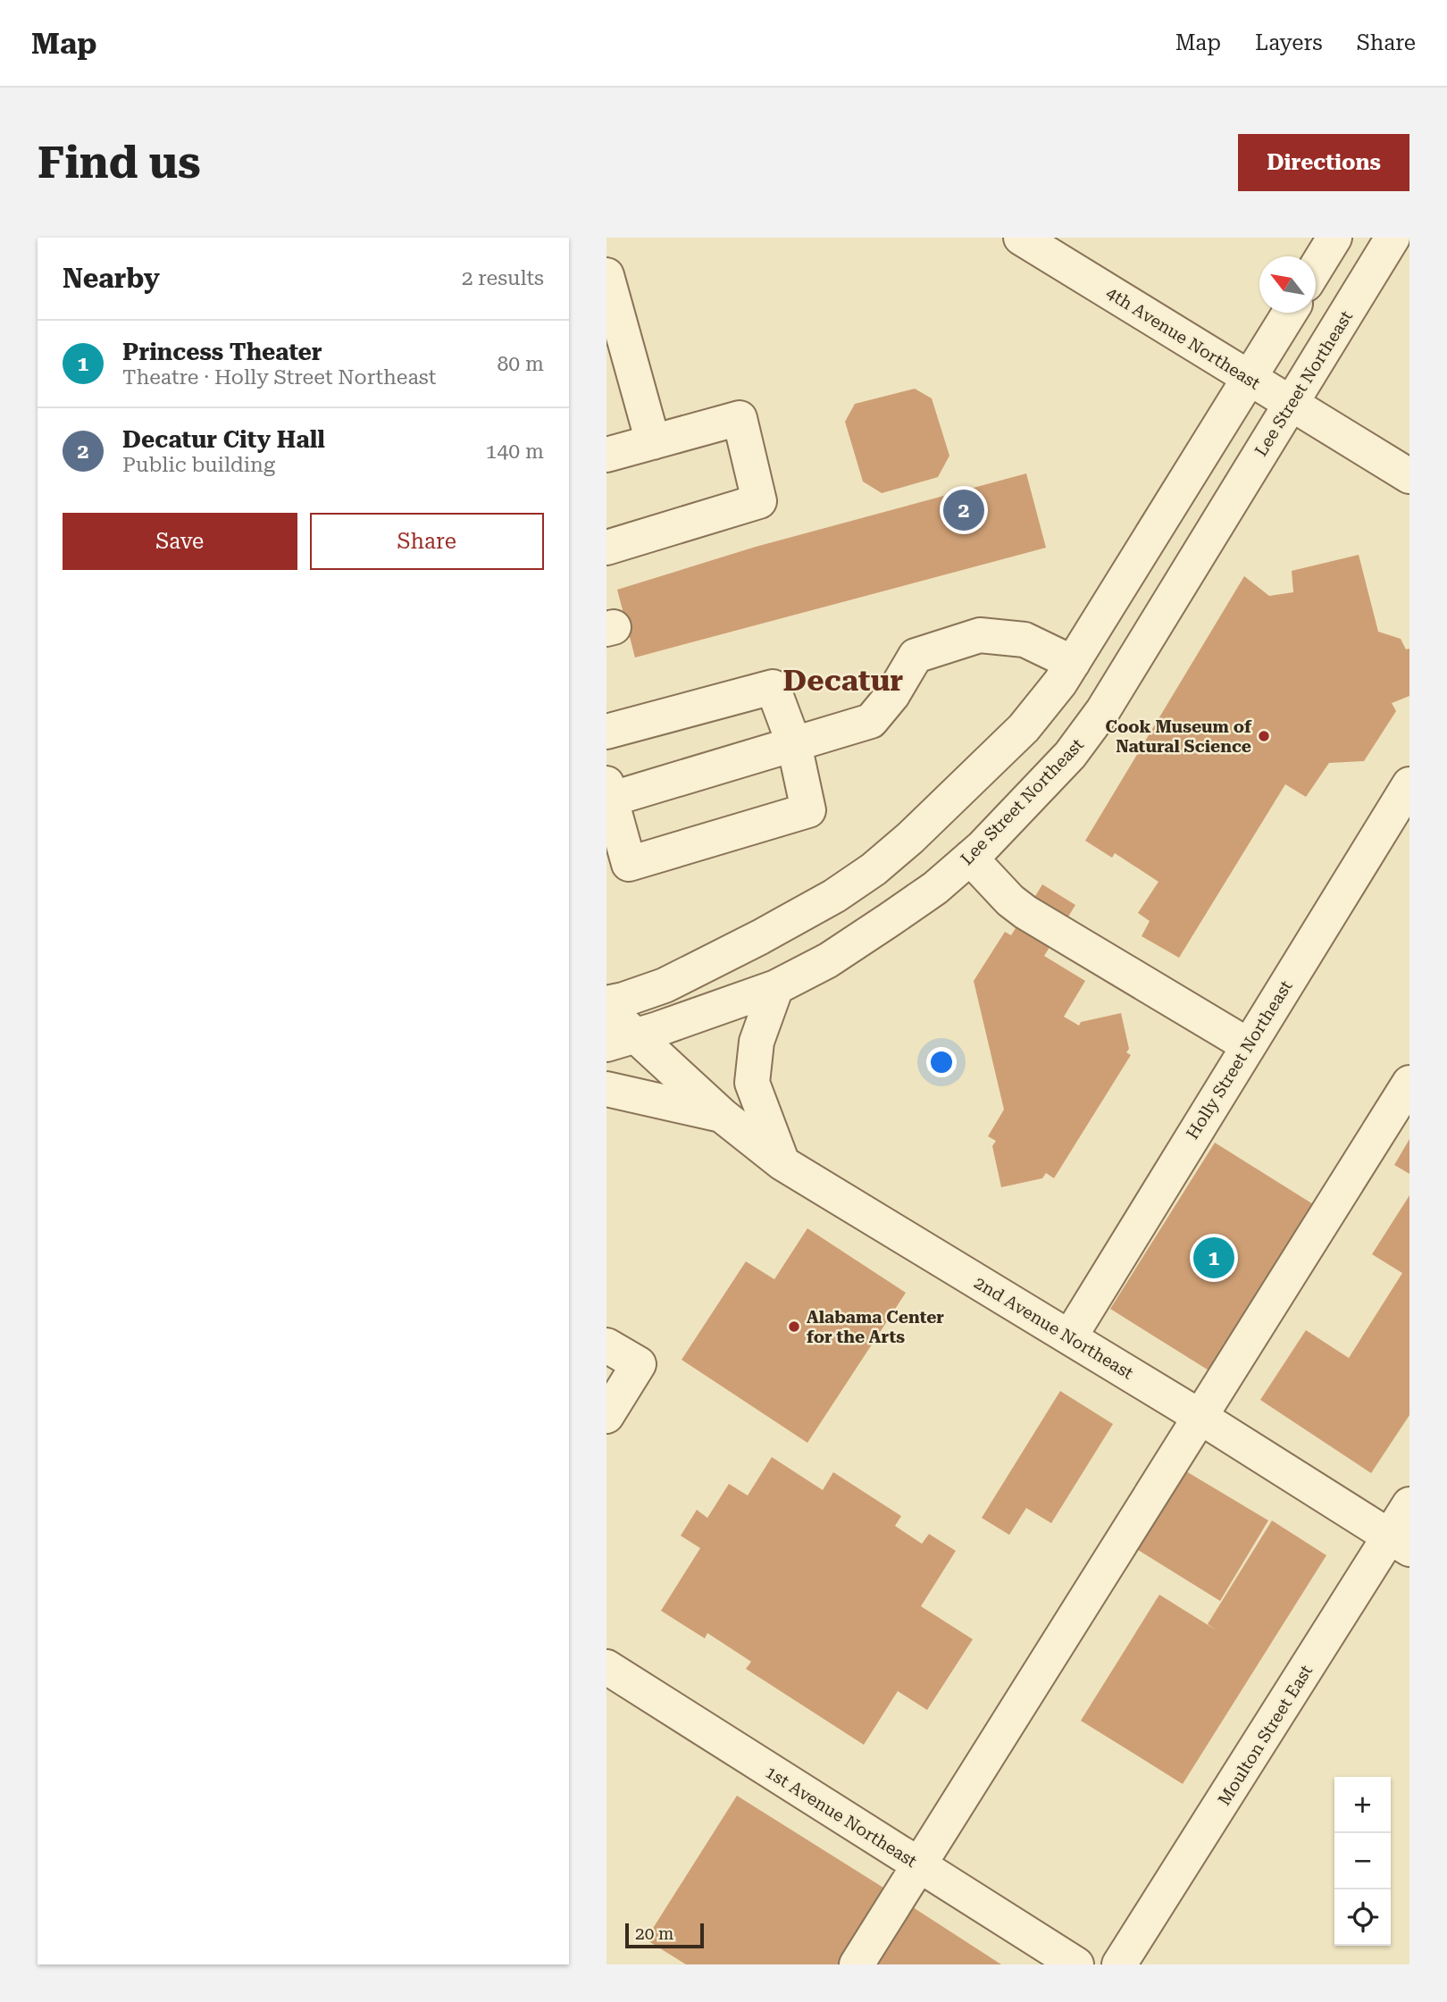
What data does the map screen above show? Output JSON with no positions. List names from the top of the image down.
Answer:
{
  "streets": {
    "street": [
      "4th Avenue Northeast",
      "Lee Street Northeast",
      "Holly Street Northeast",
      "2nd Avenue Northeast",
      "Moulton Street East",
      "1st Avenue Northeast"
    ]
  },
  "crossings": [
    ["4th Avenue Northeast", "Lee Street Northeast"],
    ["Lee Street Northeast", "2nd Avenue Northeast"],
    ["Holly Street Northeast", "2nd Avenue Northeast"],
    ["2nd Avenue Northeast", "Moulton Street East"]
  ],
  "districts": ["Decatur"],
  "places": ["Cook Museum of Natural Science", "Alabama Center for the Arts"],
  "scale_bar": "20 m",
  "north": "top left",
  "page": {
    "header": "Map",
    "nav": ["Map", "Layers", "Share"],
    "buttons": [
      "Directions",
      ["Save", "Share"]
    ],
    "title": "Find us",
    "heading": ["Nearby", "2 results"],
    "list": [
      {
        "mark": "1",
        "name": "Princess Theater",
        "note": "Theatre · Holly Street Northeast",
        "value": "80 m"
      },
      {
        "mark": "2",
        "name": "Decatur City Hall",
        "note": "Public building",
        "value": "140 m"
      }
    ],
    "pins": ["2", "1"],
    "map_buttons": ["+", "−"],
    "scale": "20 m"
  }
}
